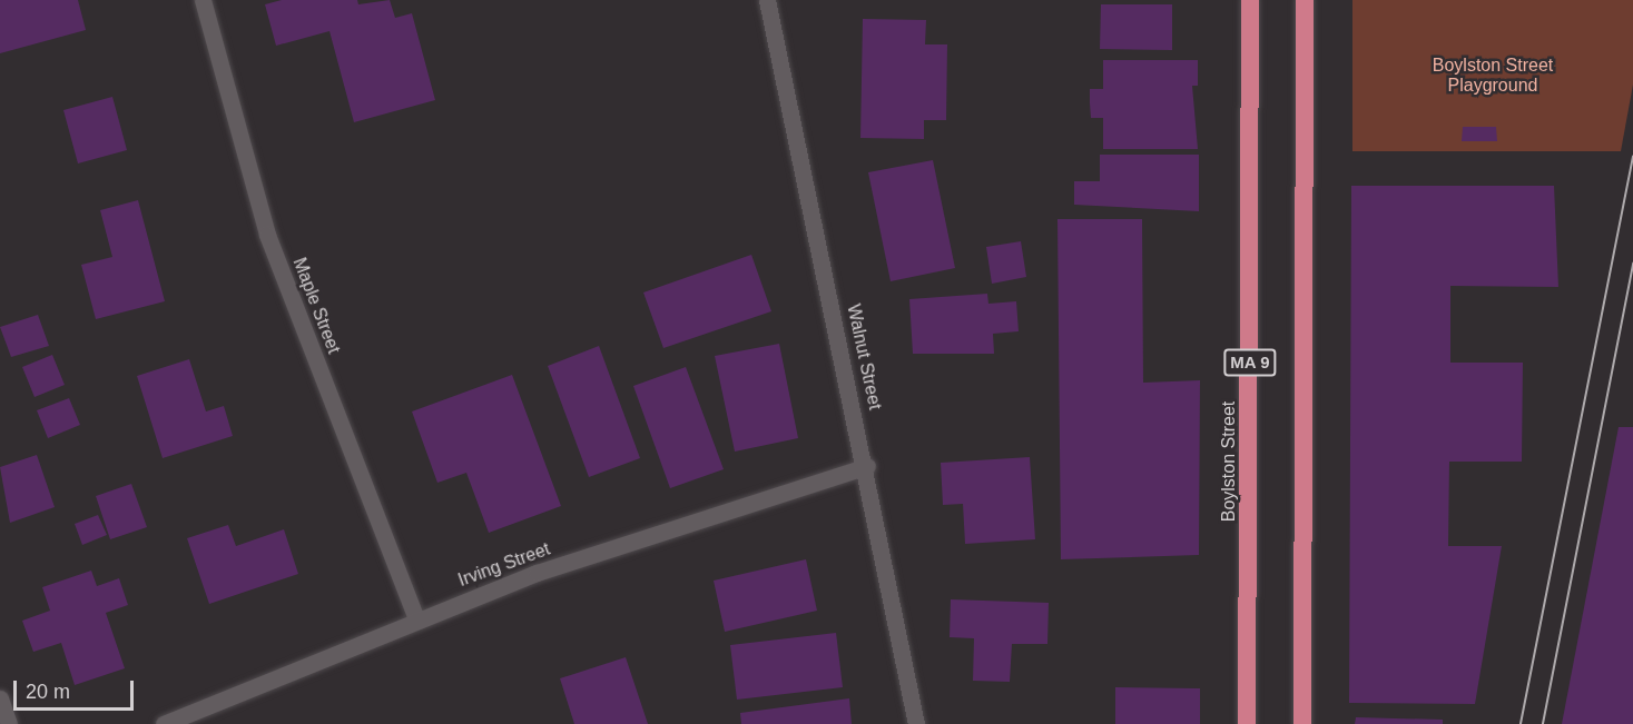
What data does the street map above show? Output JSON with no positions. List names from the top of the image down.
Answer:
{
  "streets": {
    "highway": ["MA 9", "Boylston Street"],
    "street": ["Maple Street", "Walnut Street", "Irving Street"]
  },
  "crossings": [
    ["Maple Street", "Irving Street"],
    ["Walnut Street", "Irving Street"]
  ],
  "parks": ["Boylston Street Playground"],
  "scale_bar": "20 m"
}
